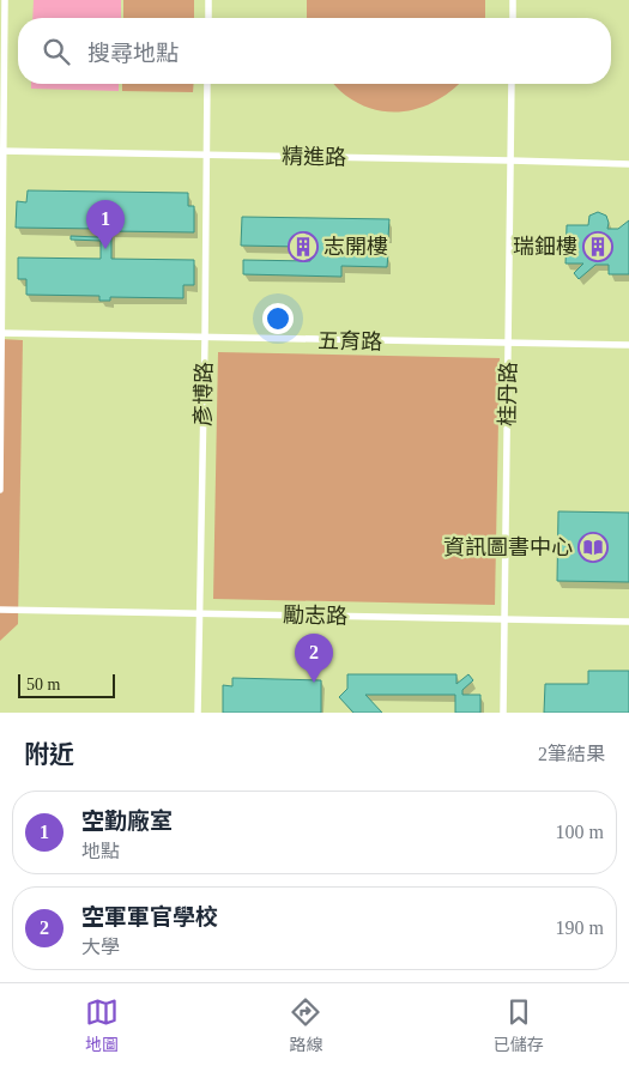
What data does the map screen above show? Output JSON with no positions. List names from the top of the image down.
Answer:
{
  "streets": {
    "lane": [
      "精進路",
      "五育路",
      "彥博路",
      "桂丹路",
      "勵志路"
    ]
  },
  "crossings": [
    ["精進路", "彥博路"],
    ["精進路", "桂丹路"],
    ["五育路", "彥博路"],
    ["五育路", "桂丹路"],
    ["彥博路", "勵志路"],
    ["桂丹路", "勵志路"]
  ],
  "places": {
    "building": ["志開樓", "瑞鈿樓"],
    "library": ["資訊圖書中心"]
  },
  "scale_bar": "50 m",
  "page": {
    "search": "搜尋地點",
    "pins": ["1", "2"],
    "scale": "50 m",
    "heading": ["附近", "2筆結果"],
    "list": [
      {
        "mark": "1",
        "name": "空勤廠室",
        "note": "地點",
        "value": "100 m"
      },
      {
        "mark": "2",
        "name": "空軍軍官學校",
        "note": "大學",
        "value": "190 m"
      }
    ],
    "nav": ["地圖", "路線", "已儲存"]
  }
}
